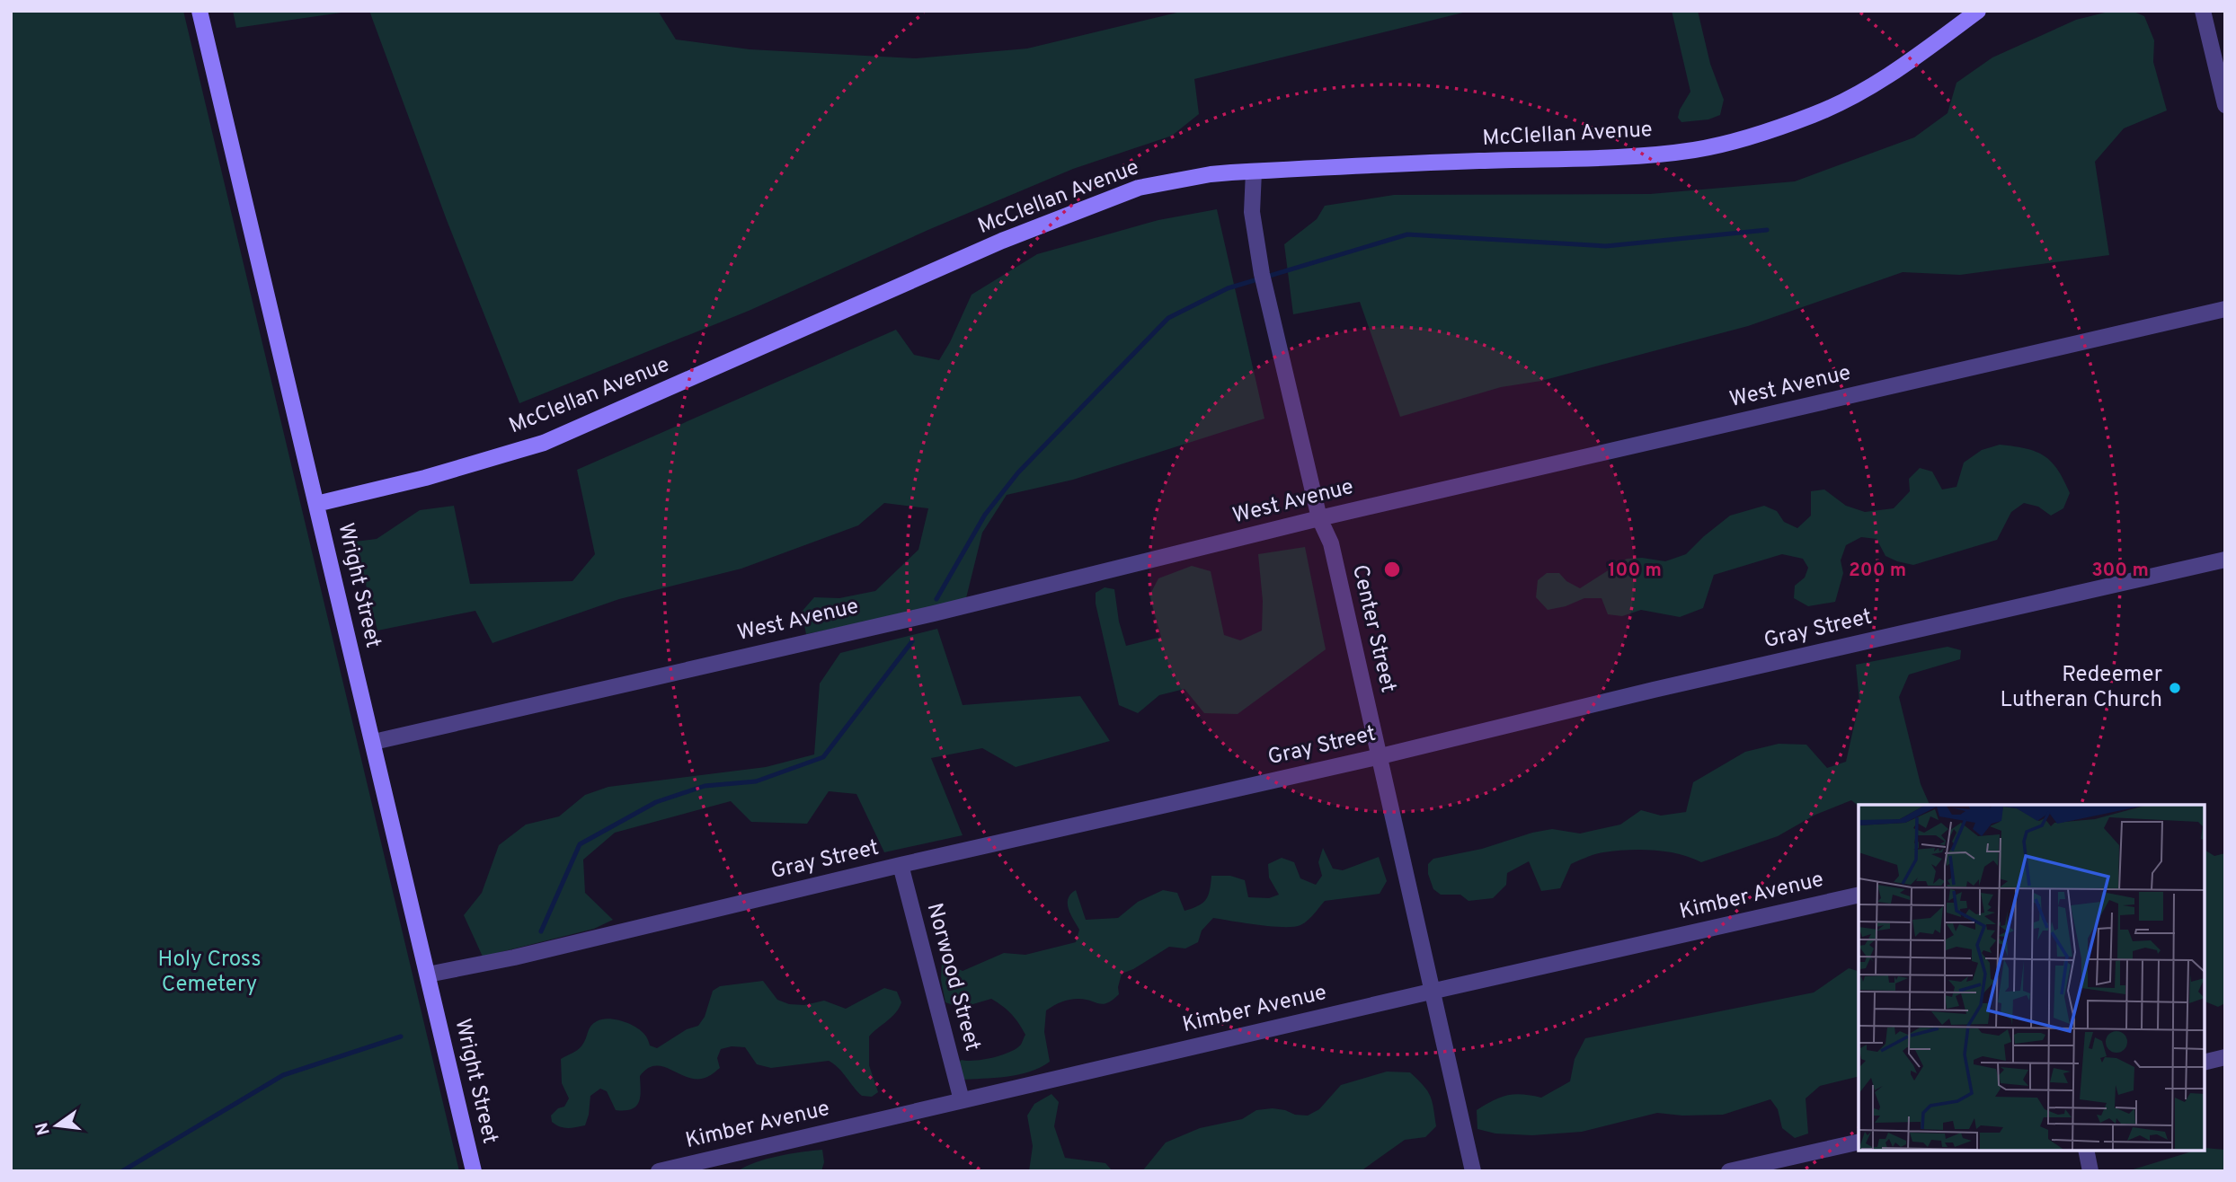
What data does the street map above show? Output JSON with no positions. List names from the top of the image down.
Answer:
{
  "streets": {
    "main road": ["McClellan Avenue", "Wright Street"],
    "street": [
      "West Avenue",
      "Center Street",
      "Gray Street",
      "Kimber Avenue",
      "Norwood Street"
    ]
  },
  "crossings": [
    ["McClellan Avenue", "Wright Street"],
    ["McClellan Avenue", "Center Street"],
    ["West Avenue", "Wright Street"],
    ["West Avenue", "Center Street"],
    ["Wright Street", "Gray Street"],
    ["Center Street", "Gray Street"],
    ["Center Street", "Kimber Avenue"],
    ["Gray Street", "Norwood Street"],
    ["Kimber Avenue", "Norwood Street"]
  ],
  "parks": ["Holy Cross Cemetery"],
  "places": ["Redeemer Lutheran Church"],
  "north": "left",
  "rings": ["100 m", "200 m", "300 m"]
}
